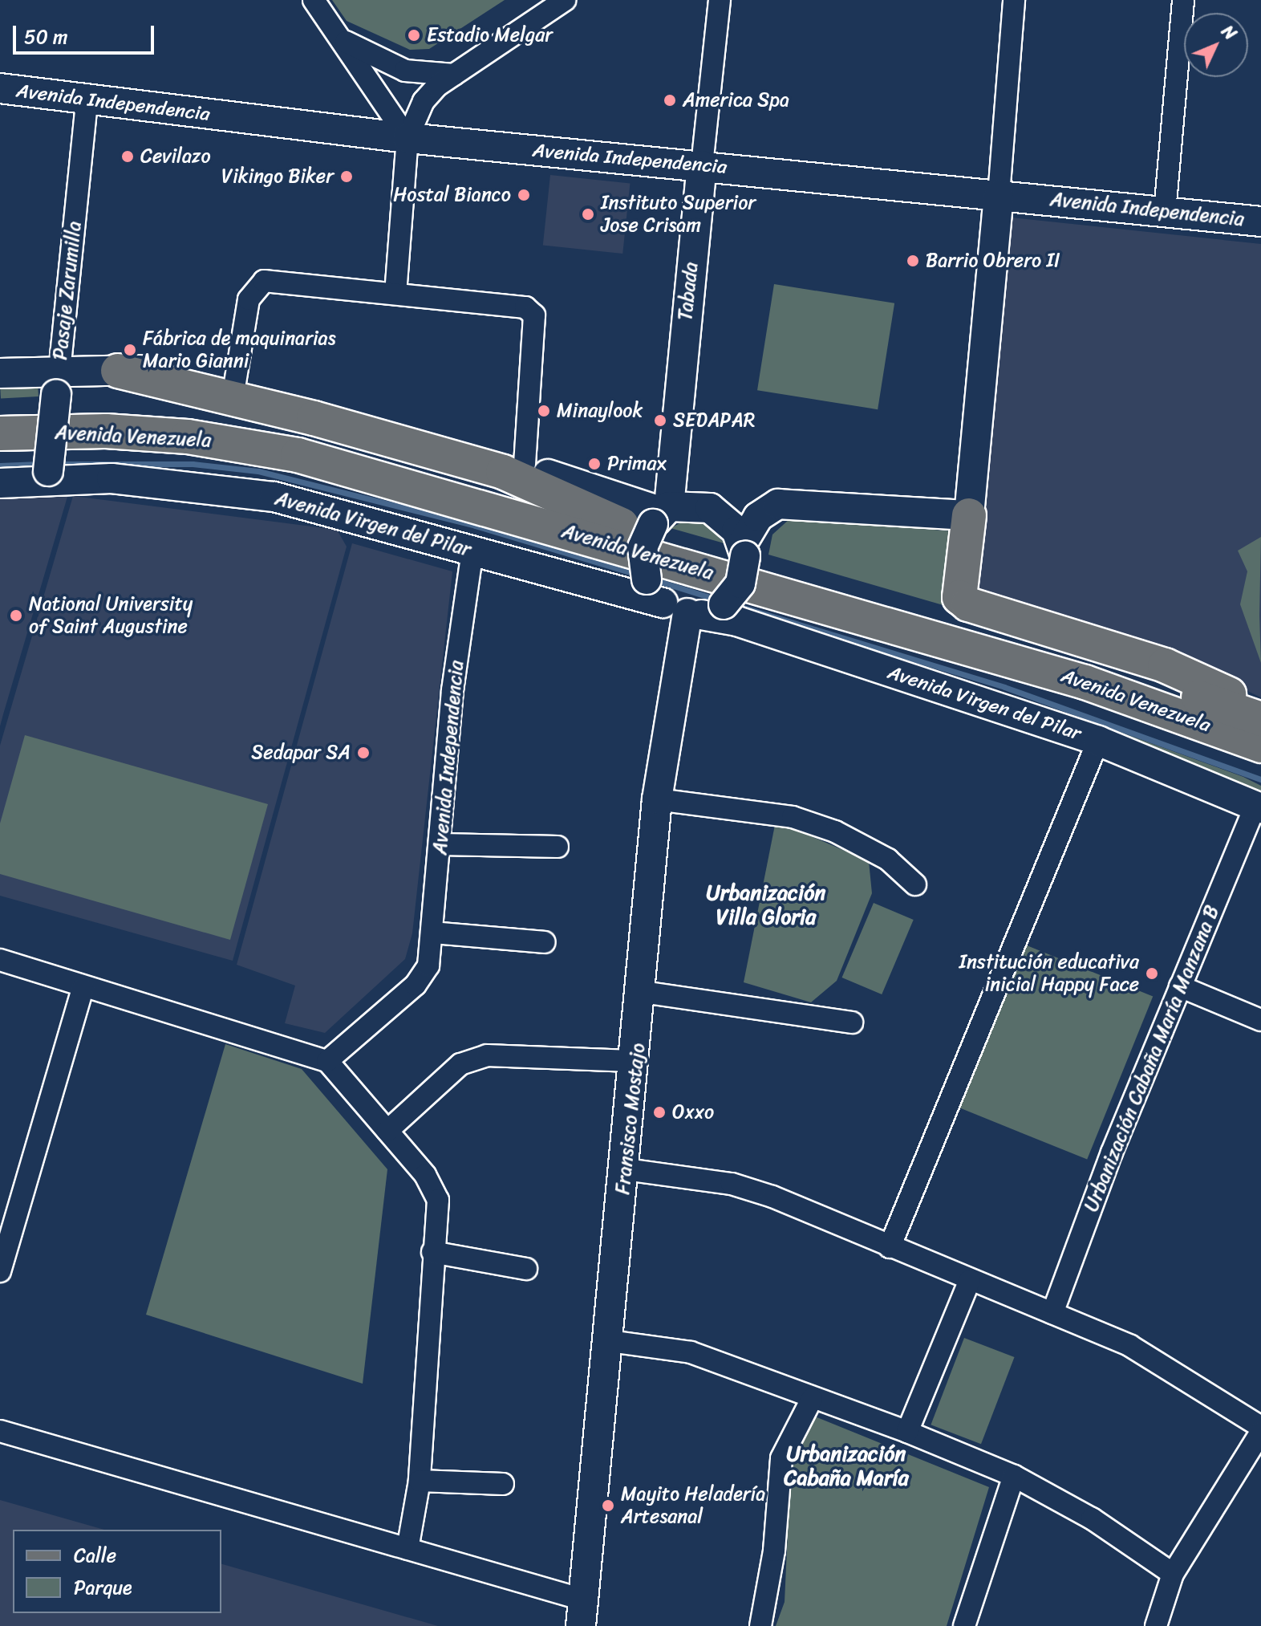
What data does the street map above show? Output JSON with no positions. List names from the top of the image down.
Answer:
{
  "streets": {
    "main road": [
      "Avenida Independencia",
      "Pasaje Zarumilla",
      "Tabada",
      "Avenida Venezuela",
      "Avenida Virgen del Pilar",
      "Fransisco Mostajo"
    ],
    "street": ["Urbanización Cabaña María Manzana B"]
  },
  "crossings": [
    ["Avenida Independencia", "Pasaje Zarumilla"],
    ["Avenida Independencia", "Tabada"],
    ["Avenida Independencia", "Avenida Virgen del Pilar"],
    ["Pasaje Zarumilla", "Avenida Venezuela"],
    ["Pasaje Zarumilla", "Avenida Virgen del Pilar"],
    ["Tabada", "Avenida Venezuela"],
    ["Tabada", "Avenida Virgen del Pilar"],
    ["Tabada", "Fransisco Mostajo"],
    ["Avenida Venezuela", "Avenida Virgen del Pilar"],
    ["Avenida Venezuela", "Fransisco Mostajo"],
    ["Avenida Virgen del Pilar", "Urbanización Cabaña María Manzana B"],
    ["Avenida Virgen del Pilar", "Fransisco Mostajo"]
  ],
  "districts": ["Urbanización Villa Gloria", "Urbanización Cabaña María"],
  "places": [
    "Estadio Melgar",
    "America Spa",
    "Cevilazo",
    "Vikingo Biker",
    "Hostal Bianco",
    "Instituto Superior Jose Crisam",
    "Barrio Obrero II",
    "Fábrica de maquinarias Mario Gianni",
    "Minaylook",
    "SEDAPAR",
    "Primax",
    "National University of Saint Augustine",
    "Sedapar SA",
    "Institución educativa inicial Happy Face",
    "Oxxo",
    "Mayito Heladería Artesanal"
  ],
  "legend": ["Calle", "Parque"],
  "scale_bar": "50 m",
  "north": "top right"
}
